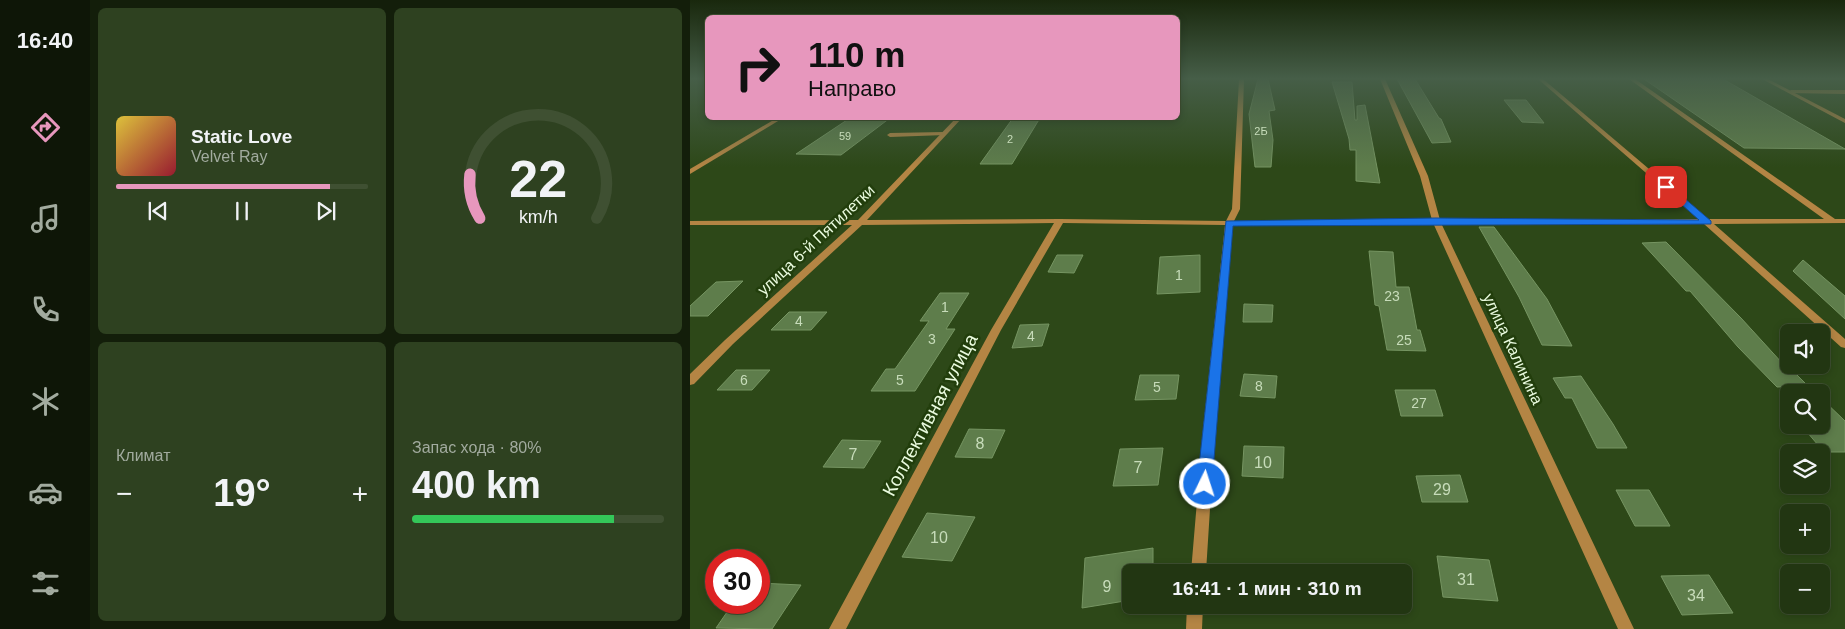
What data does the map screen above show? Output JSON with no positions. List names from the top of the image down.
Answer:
{
  "streets": {
    "street": ["улица 6-й Пятилетки", "улица Калинина", "Коллективная улица"]
  },
  "house_numbers": [
    "2Б",
    "59",
    "2",
    "1",
    "23",
    "1",
    "4",
    "4",
    "3",
    "25",
    "6",
    "5",
    "8",
    "5",
    "27",
    "8",
    "7",
    "10",
    "7",
    "29",
    "10",
    "31",
    "9",
    "34"
  ],
  "page": {
    "tabs": "16:40",
    "turn": ["110 m", "Направо"],
    "song": ["Static Love", "Velvet Ray"],
    "map_buttons": ["+", "−"],
    "tile": [
      "Климат",
      ["Запас хода · 80%", "400 km"]
    ],
    "heat": ["−", "19°", "+"],
    "limit": "30",
    "trip": "16:41 · 1 мин · 310 m",
    "gauge": ["22", "km/h"]
  }
}
